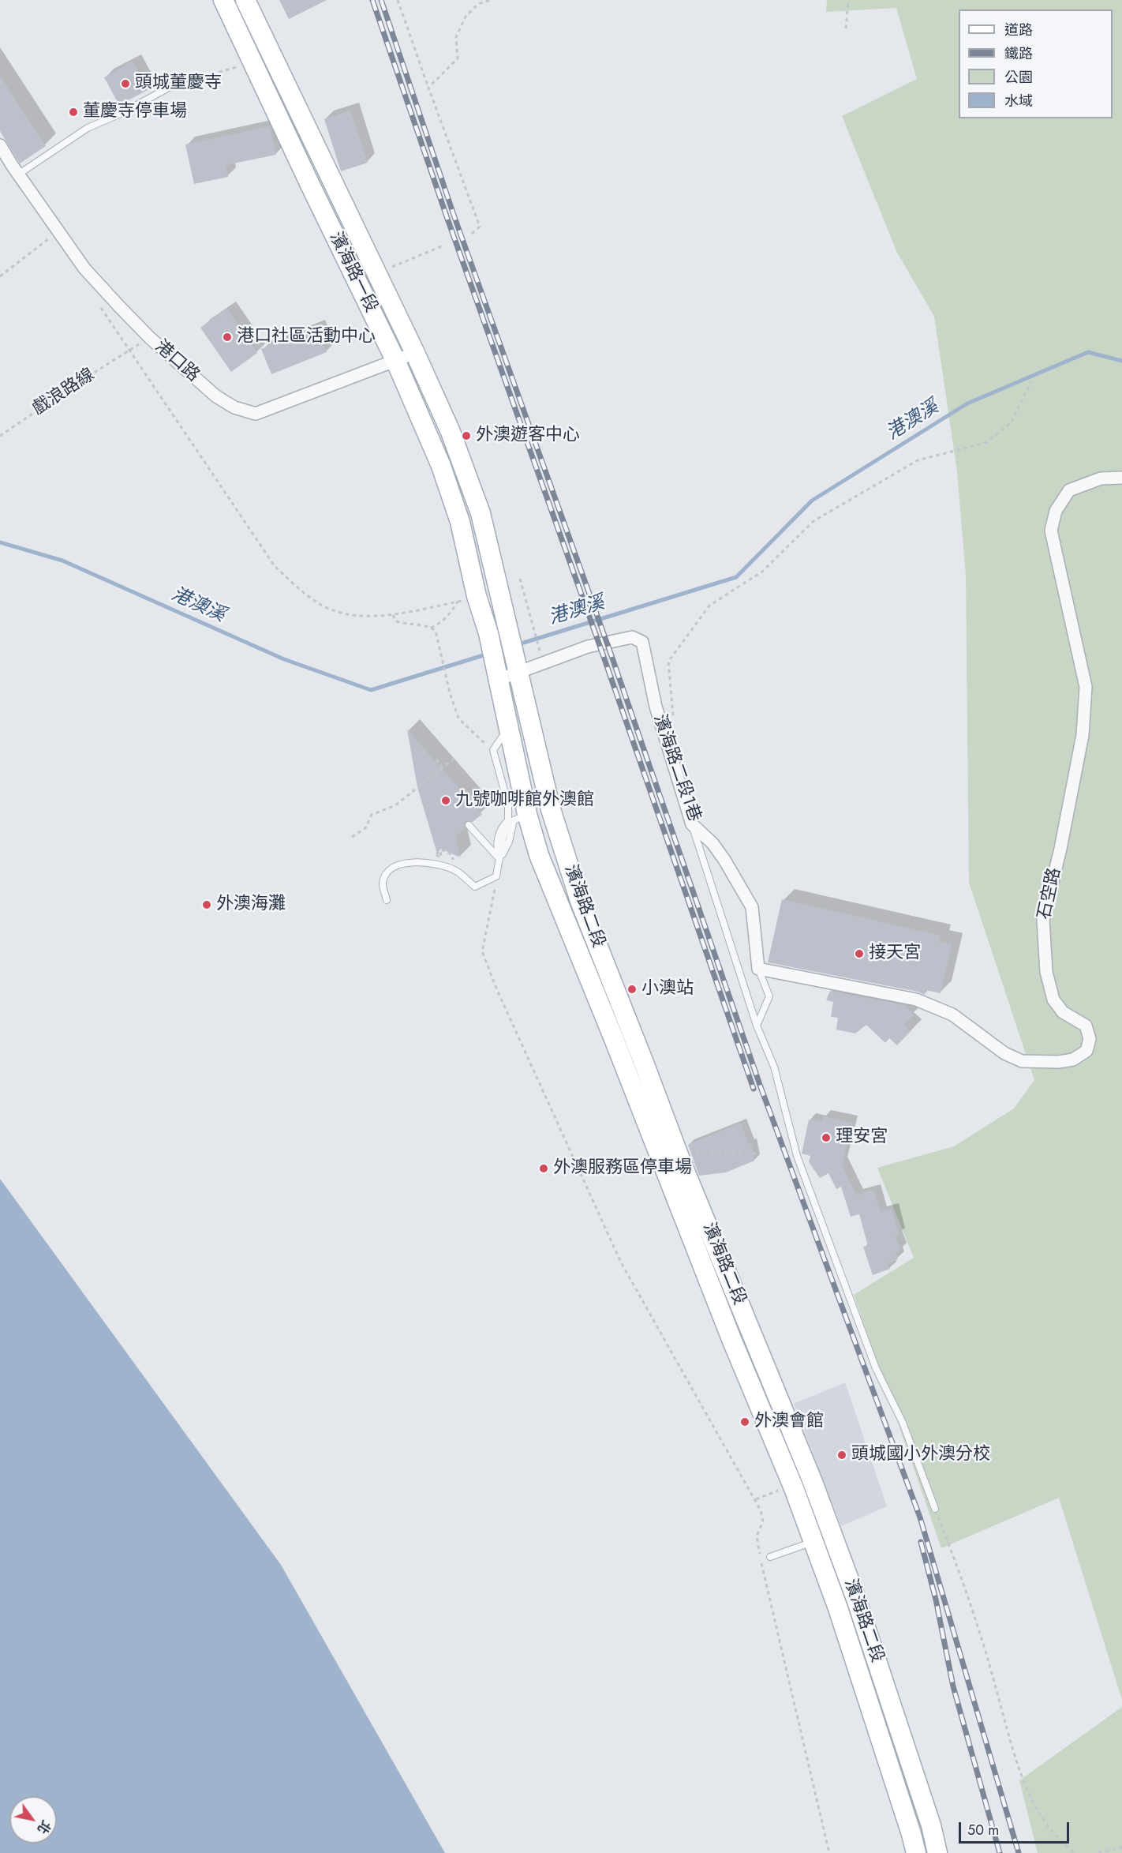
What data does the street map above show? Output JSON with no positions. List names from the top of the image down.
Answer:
{
  "streets": {
    "main road": ["濱海路一段", "濱海路二段"],
    "street": ["港口路", "濱海路二段1巷", "石空路"],
    "path": ["戲浪路線"]
  },
  "crossings": [
    ["濱海路一段", "港口路"],
    ["濱海路一段", "濱海路二段1巷"],
    ["濱海路一段", "濱海路二段"],
    ["濱海路二段1巷", "石空路"],
    ["濱海路二段1巷", "濱海路二段"]
  ],
  "water": ["港澳溪"],
  "places": [
    "頭城董慶寺",
    "董慶寺停車場",
    "港口社區活動中心",
    "外澳遊客中心",
    "九號咖啡館外澳館",
    "外澳海灘",
    "接天宮",
    "小澳站",
    "理安宮",
    "外澳服務區停車場",
    "外澳會館",
    "頭城國小外澳分校"
  ],
  "legend": [
    "道路",
    "鐵路",
    "公園",
    "水域"
  ],
  "scale_bar": "50 m",
  "north": "bottom right"
}
